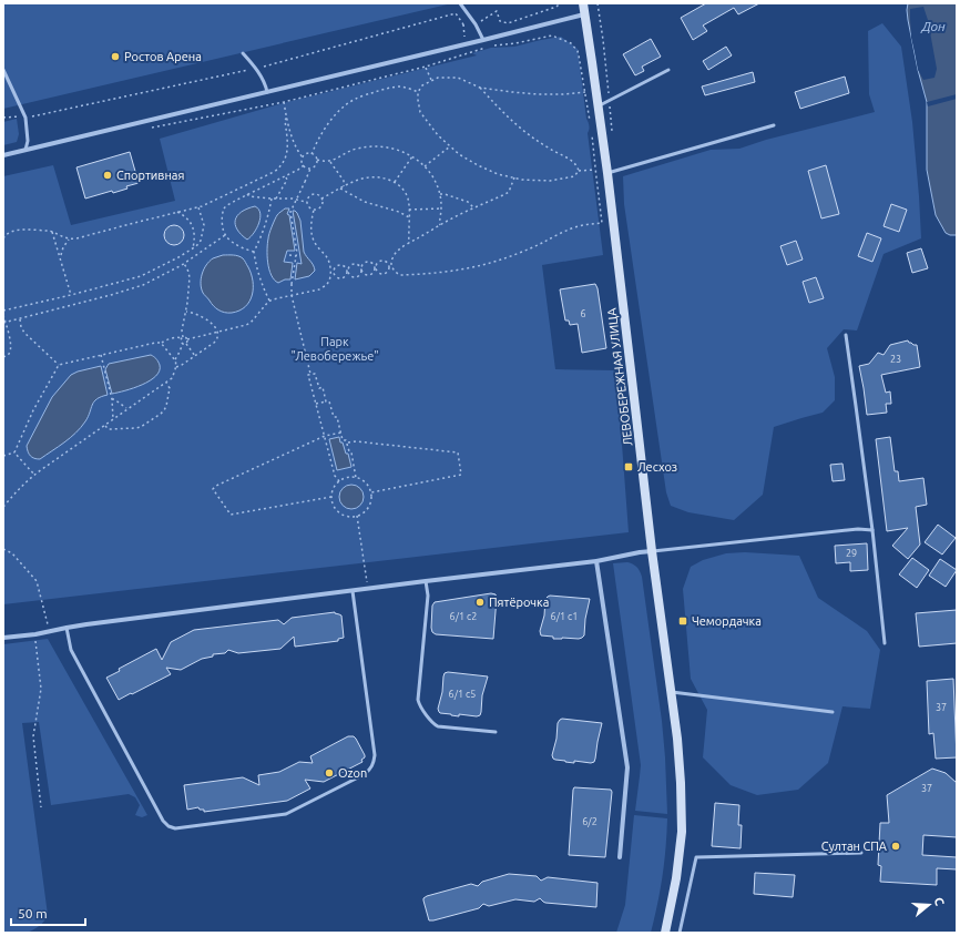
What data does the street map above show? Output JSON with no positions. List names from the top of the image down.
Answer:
{
  "streets": {
    "main road": ["ЛЕВОБЕРЕЖНАЯ УЛИЦА"]
  },
  "water": ["Дон"],
  "parks": ["Парк \"Левобережье\""],
  "places": {
    "other": [
      "Ростов Арена",
      "Спортивная",
      "Пятёрочка",
      "Ozon",
      "Султан СПА"
    ],
    "transit": ["Лесхоз", "Чемордачка"]
  },
  "house_numbers": [
    "6",
    "23",
    "29",
    "6/1 с2",
    "6/1 с1",
    "6/1 с5",
    "37",
    "37",
    "6/2"
  ],
  "scale_bar": "50 m",
  "north": "right"
}
